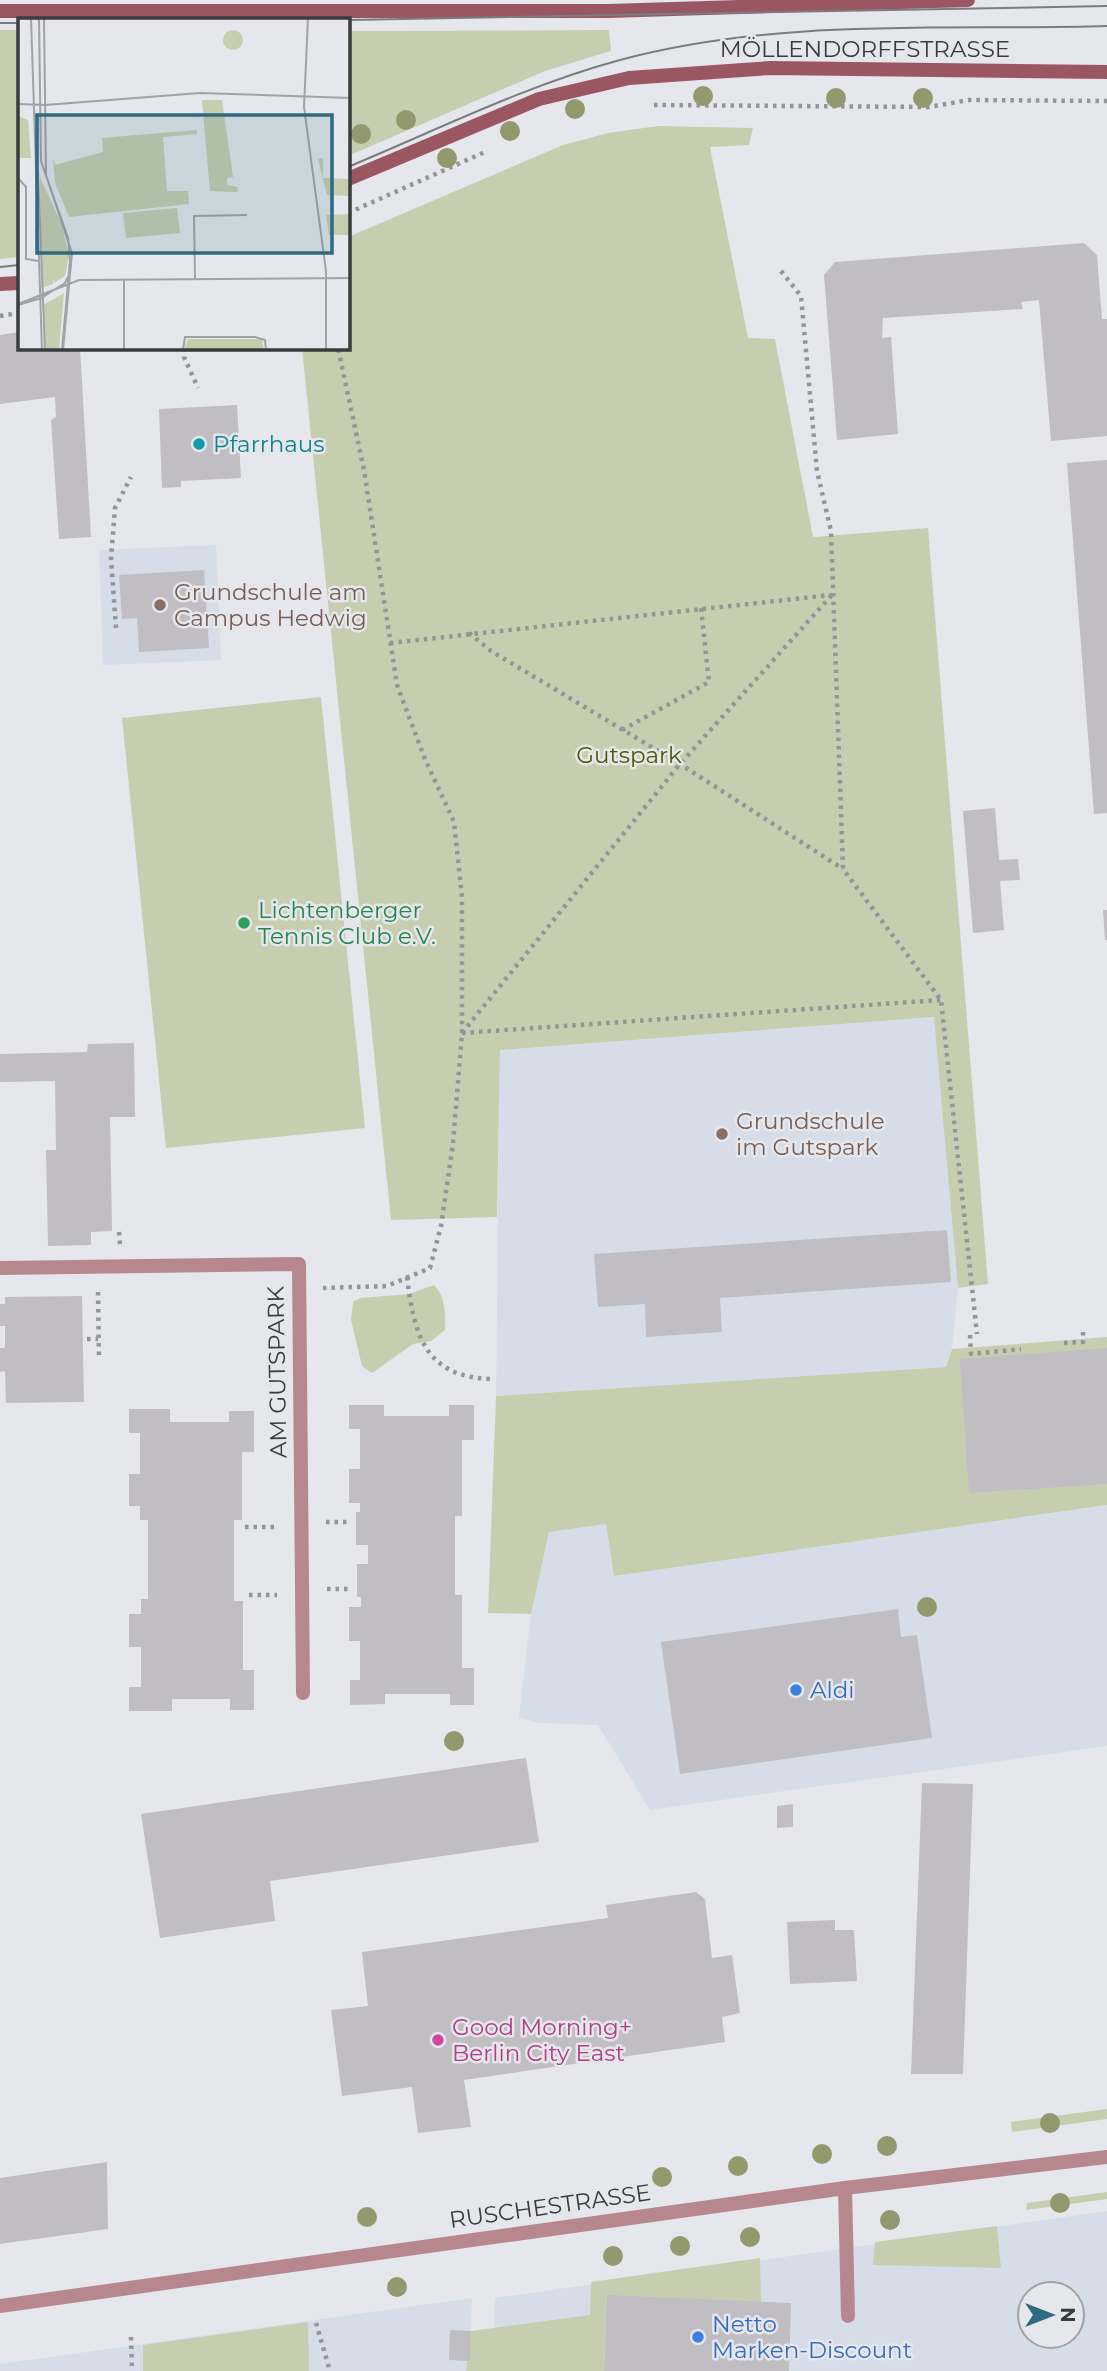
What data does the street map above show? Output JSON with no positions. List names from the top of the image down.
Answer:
{
  "streets": {
    "main road": ["MÖLLENDORFFSTRASSE"],
    "street": ["AM GUTSPARK", "RUSCHESTRASSE"]
  },
  "parks": ["Gutspark"],
  "places": [
    "Pfarrhaus",
    "Grundschule am Campus Hedwig",
    "Lichtenberger Tennis Club e.V.",
    "Grundschule im Gutspark",
    "Aldi",
    "Good Morning+ Berlin City East",
    "Netto Marken-Discount"
  ],
  "north": "right"
}
